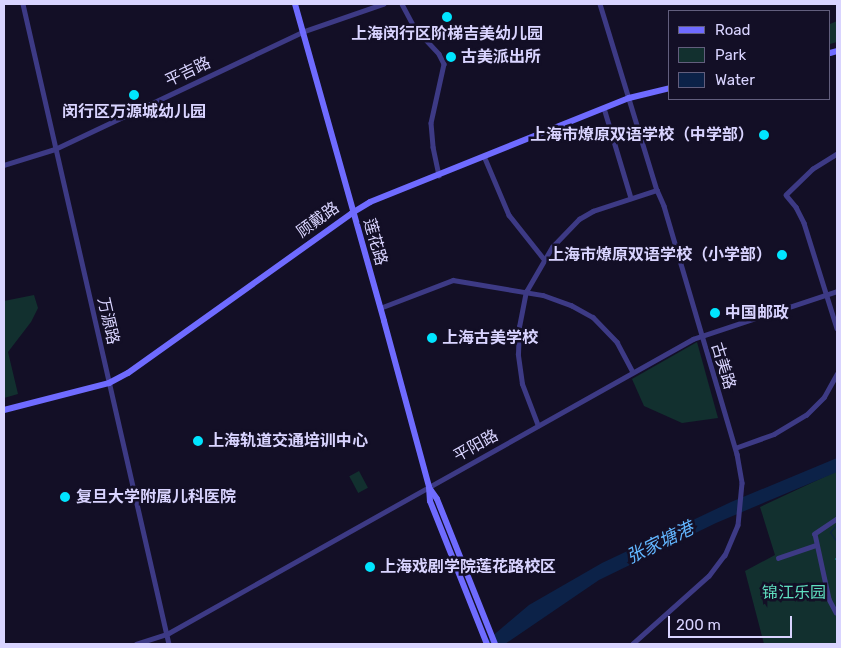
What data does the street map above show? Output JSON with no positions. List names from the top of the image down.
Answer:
{
  "streets": {
    "main road": ["顾戴路", "莲花路"],
    "street": [
      "平吉路",
      "万源路",
      "古美路",
      "平阳路"
    ]
  },
  "crossings": [
    ["平吉路", "莲花路"],
    ["平吉路", "万源路"],
    ["顾戴路", "莲花路"],
    ["顾戴路", "万源路"],
    ["顾戴路", "古美路"],
    ["莲花路", "平阳路"],
    ["万源路", "平阳路"],
    ["古美路", "平阳路"]
  ],
  "water": ["张家塘港"],
  "parks": ["锦江乐园"],
  "places": [
    "上海闵行区阶梯吉美幼儿园",
    "古美派出所",
    "闵行区万源城幼儿园",
    "上海市燎原双语学校（中学部）",
    "上海市燎原双语学校（小学部）",
    "中国邮政",
    "上海古美学校",
    "上海轨道交通培训中心",
    "复旦大学附属儿科医院",
    "上海戏剧学院莲花路校区"
  ],
  "legend": ["Road", "Park", "Water"],
  "scale_bar": "200 m"
}
